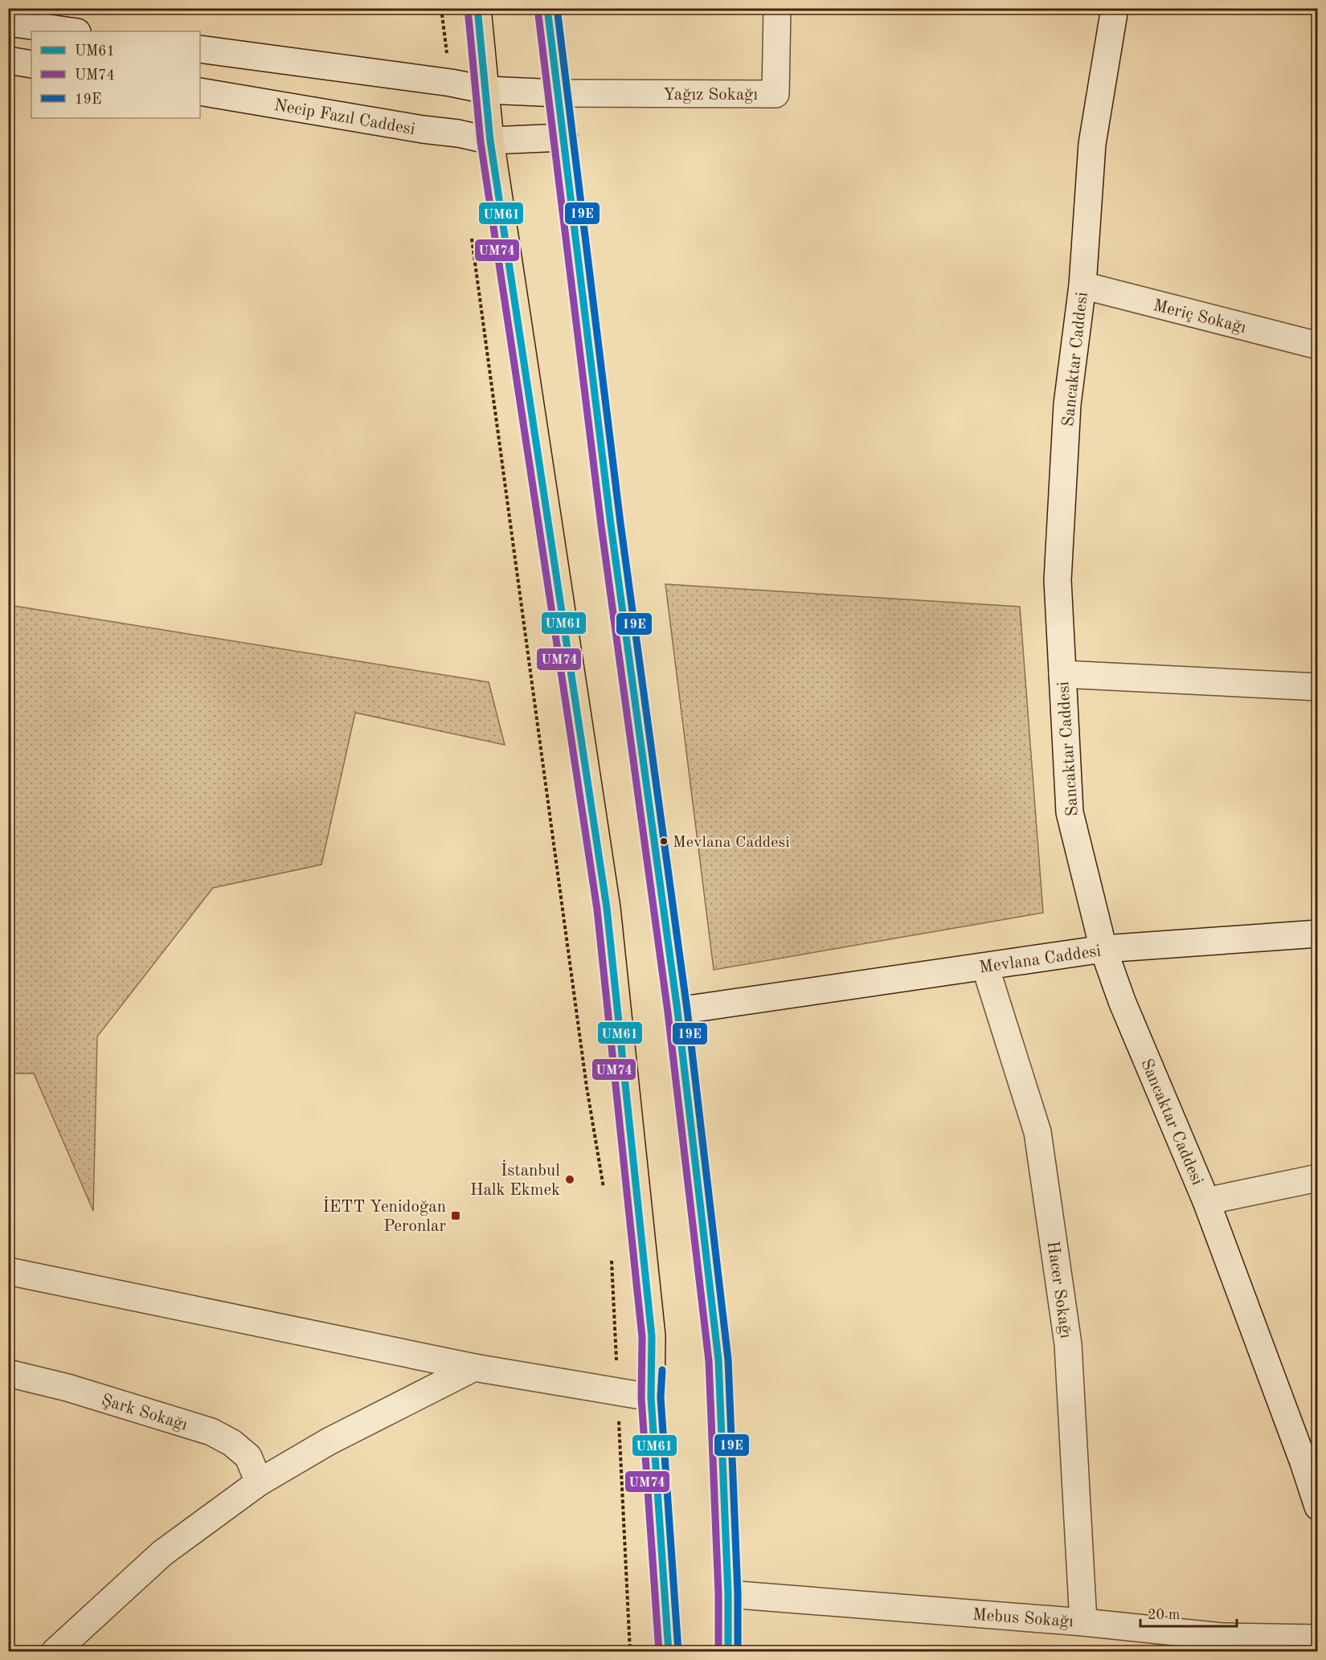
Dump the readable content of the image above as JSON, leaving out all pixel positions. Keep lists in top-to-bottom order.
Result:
{
  "streets": {
    "street": [
      "Yağız Sokağı",
      "Necip Fazıl Caddesi",
      "Meriç Sokağı",
      "Sancaktar Caddesi",
      "Mevlana Caddesi",
      "Hacer Sokağı",
      "Şark Sokağı",
      "Mebus Sokağı"
    ]
  },
  "crossings": [
    ["Meriç Sokağı", "Sancaktar Caddesi"],
    ["Sancaktar Caddesi", "Mevlana Caddesi"],
    ["Mevlana Caddesi", "Hacer Sokağı"],
    ["Hacer Sokağı", "Mebus Sokağı"]
  ],
  "places": {
    "other": ["Mevlana Caddesi", "İstanbul Halk Ekmek"],
    "transit": ["İETT Yenidoğan Peronlar"]
  },
  "lines": ["transit line UM61", "transit line 19E", "transit line UM74"],
  "legend": ["UM61", "UM74", "19E"],
  "scale_bar": "20 m"
}
